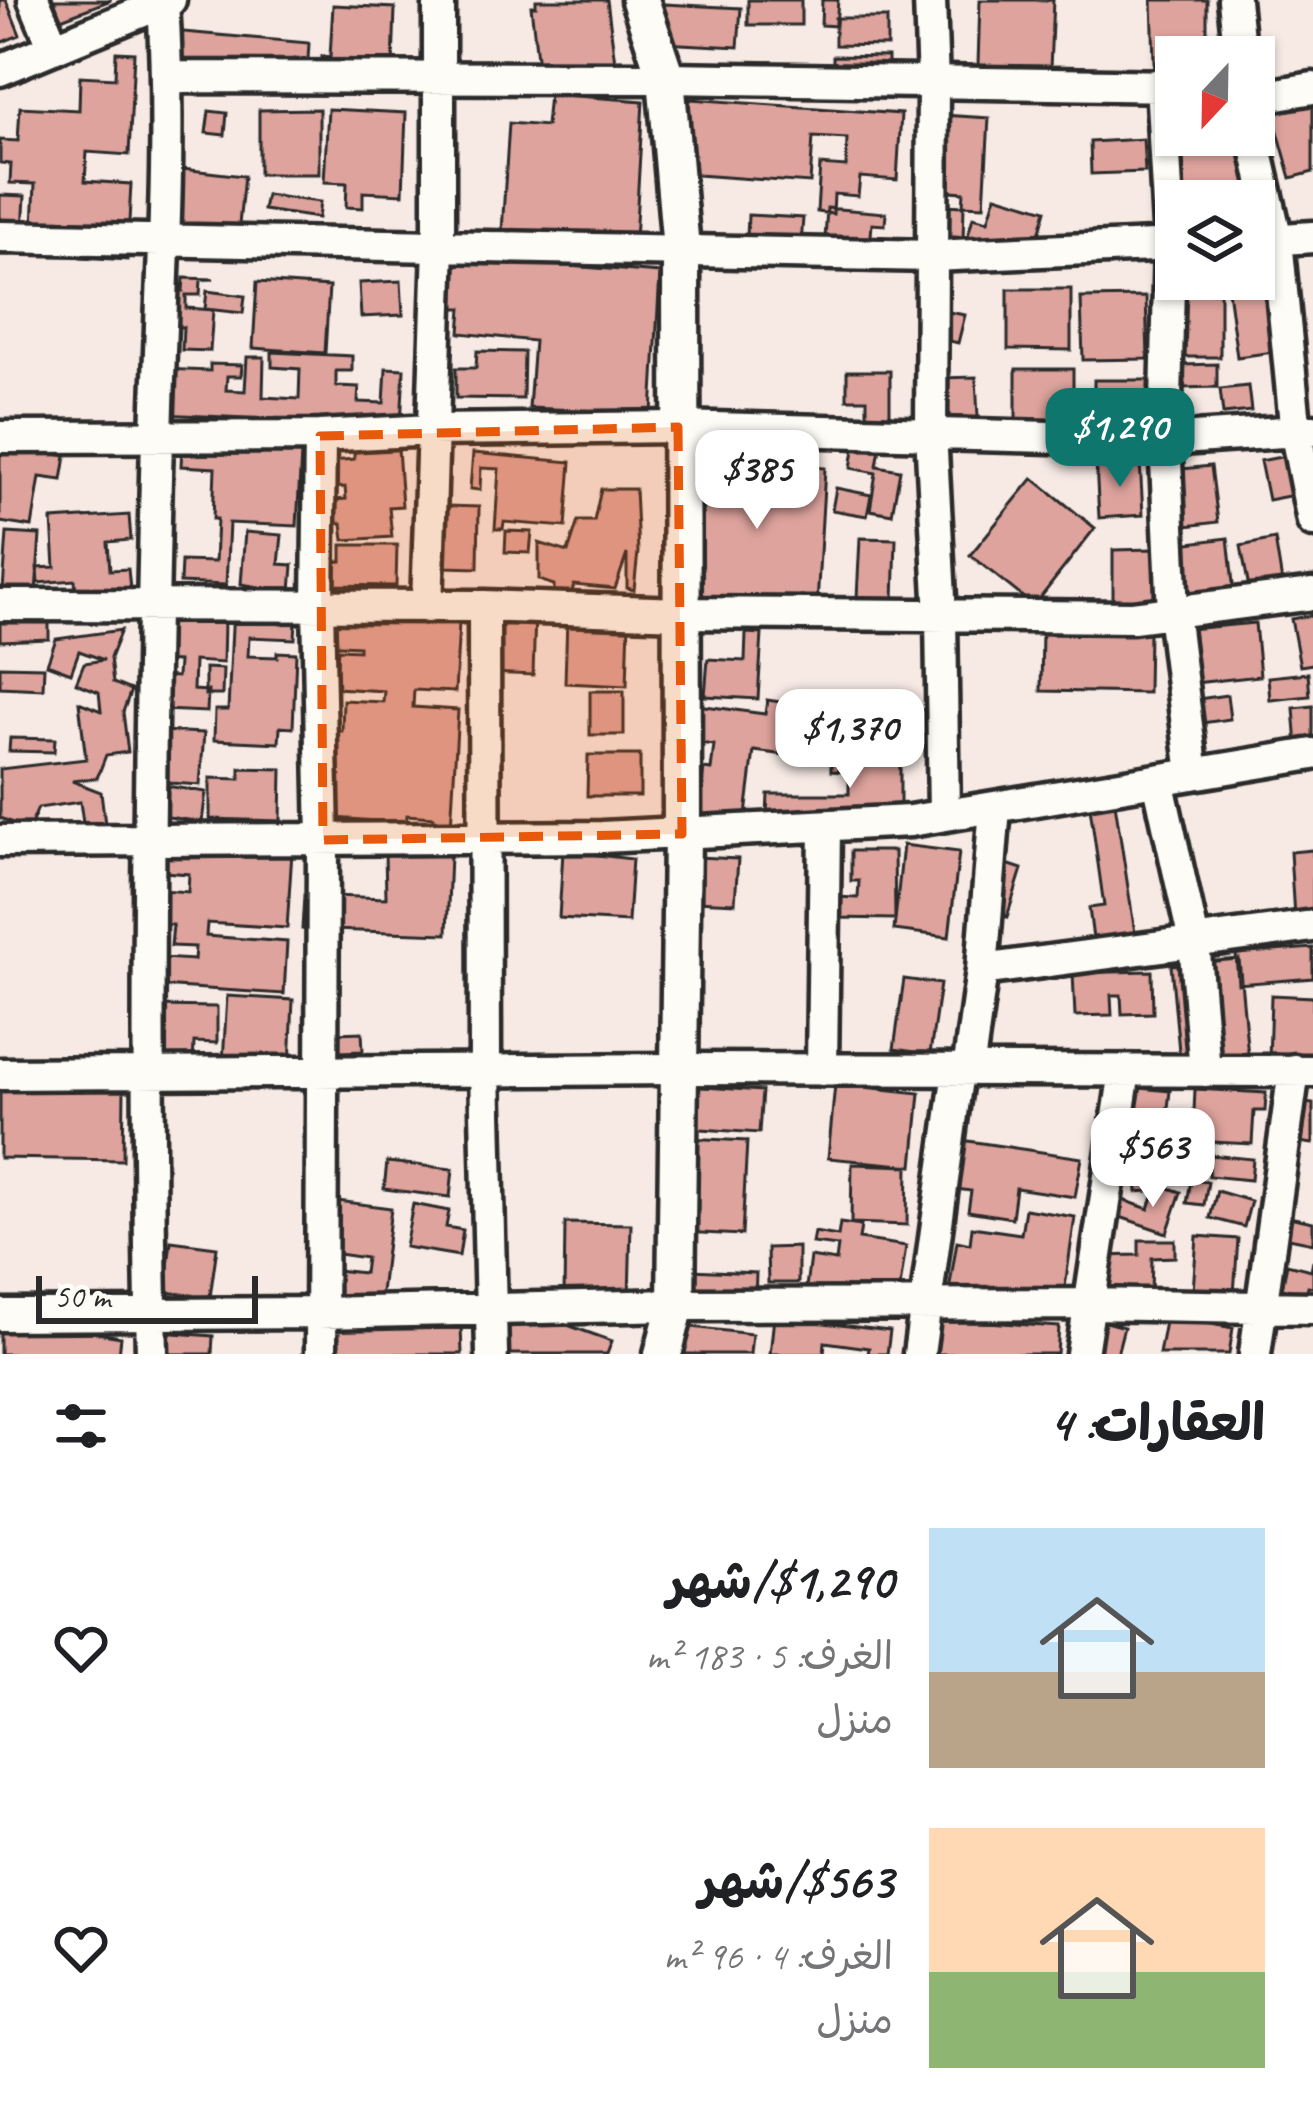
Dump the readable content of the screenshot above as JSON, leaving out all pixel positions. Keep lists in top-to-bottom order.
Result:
{
  "scale_bar": "50 m",
  "north": "bottom",
  "page": {
    "price": [
      "$1,290",
      "$385",
      "$1,370",
      "$563"
    ],
    "scale": "50 m",
    "heading": "العقارات: 4",
    "list": [
      {
        "name": "$1,290/شهر",
        "note": "الغرف: 5 · 183 m² · منزل"
      },
      {
        "name": "$563/شهر",
        "note": "الغرف: 4 · 96 m² · منزل"
      }
    ]
  }
}
